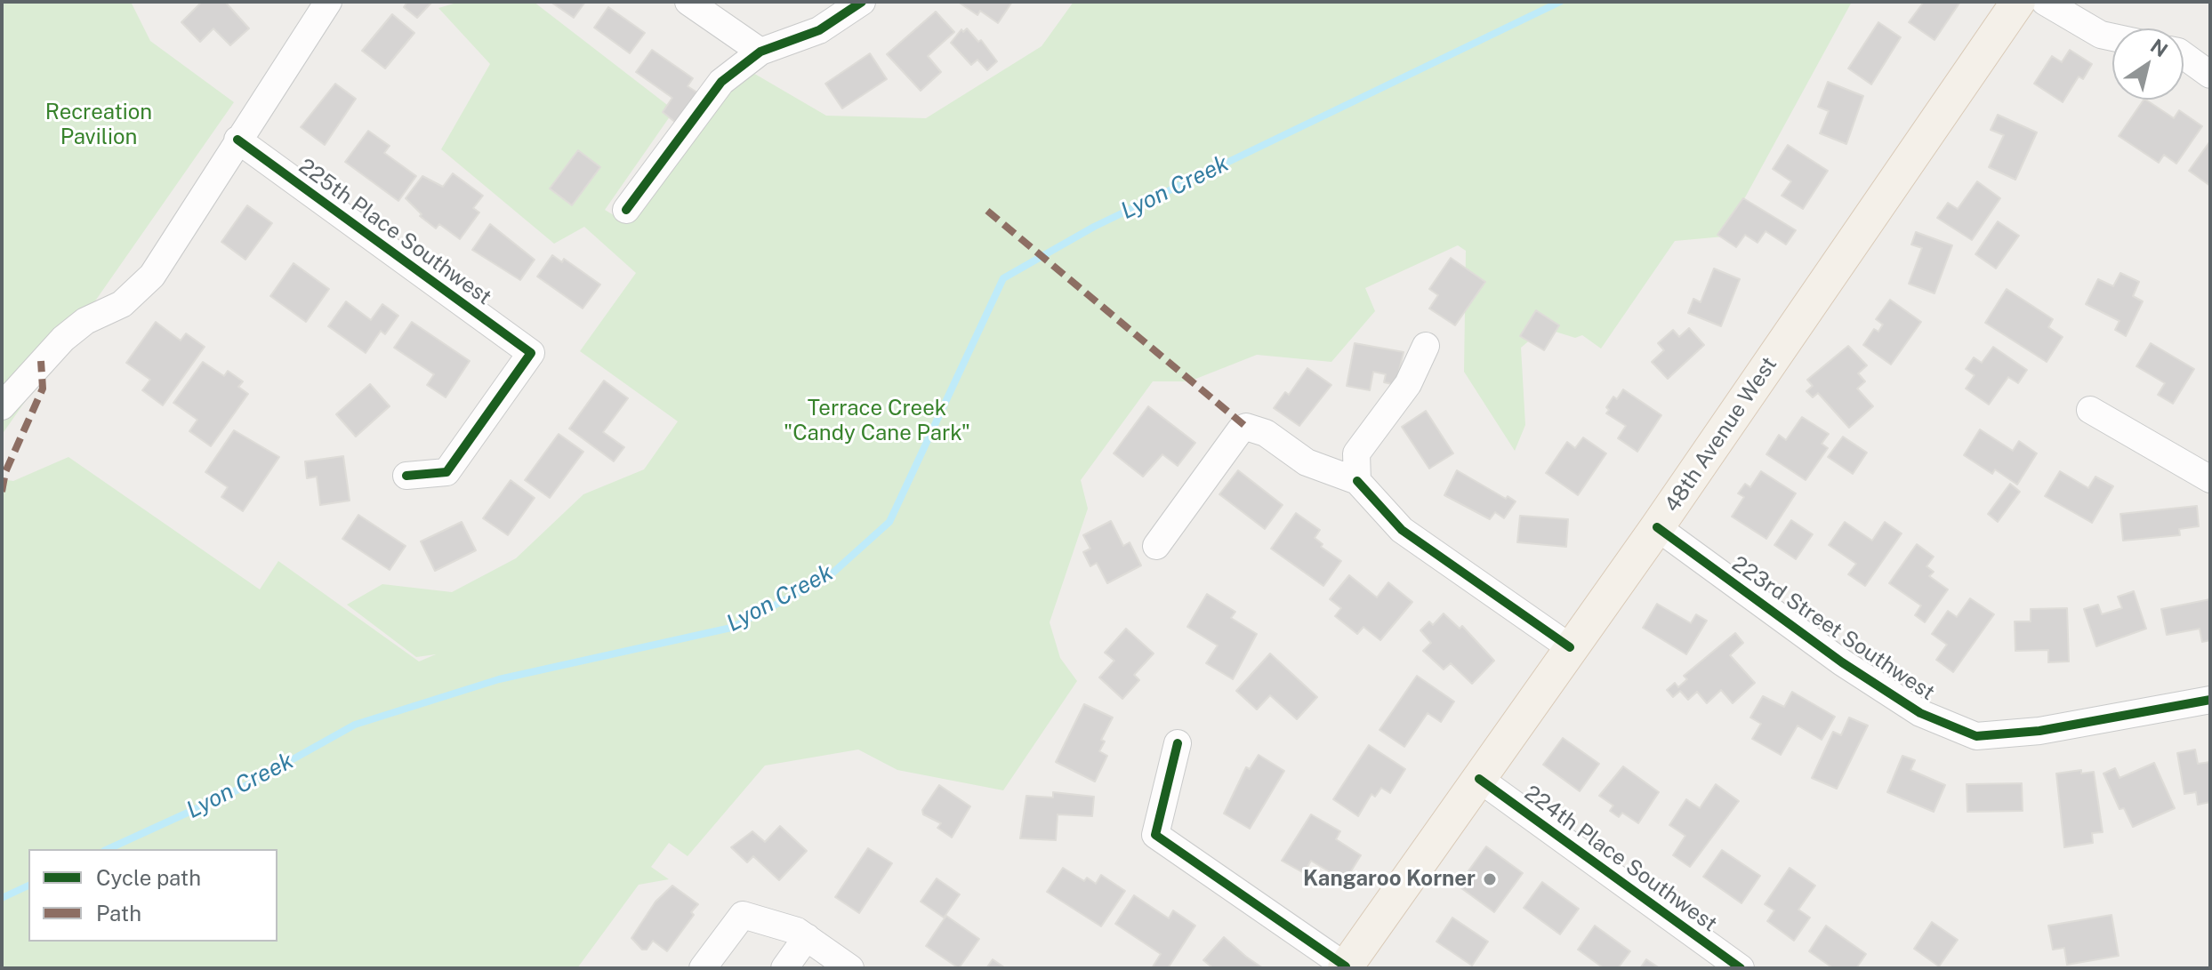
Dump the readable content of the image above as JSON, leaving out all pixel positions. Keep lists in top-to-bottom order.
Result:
{
  "streets": {
    "main road": ["48th Avenue West"],
    "street": ["225th Place Southwest", "223rd Street Southwest", "224th Place Southwest"]
  },
  "crossings": [
    ["48th Avenue West", "223rd Street Southwest"],
    ["48th Avenue West", "224th Place Southwest"]
  ],
  "water": ["Lyon Creek"],
  "parks": ["Recreation Pavilion", "Terrace Creek \"Candy Cane Park\""],
  "places": ["Kangaroo Korner"],
  "legend": ["Cycle path", "Path"],
  "north": "top right"
}
